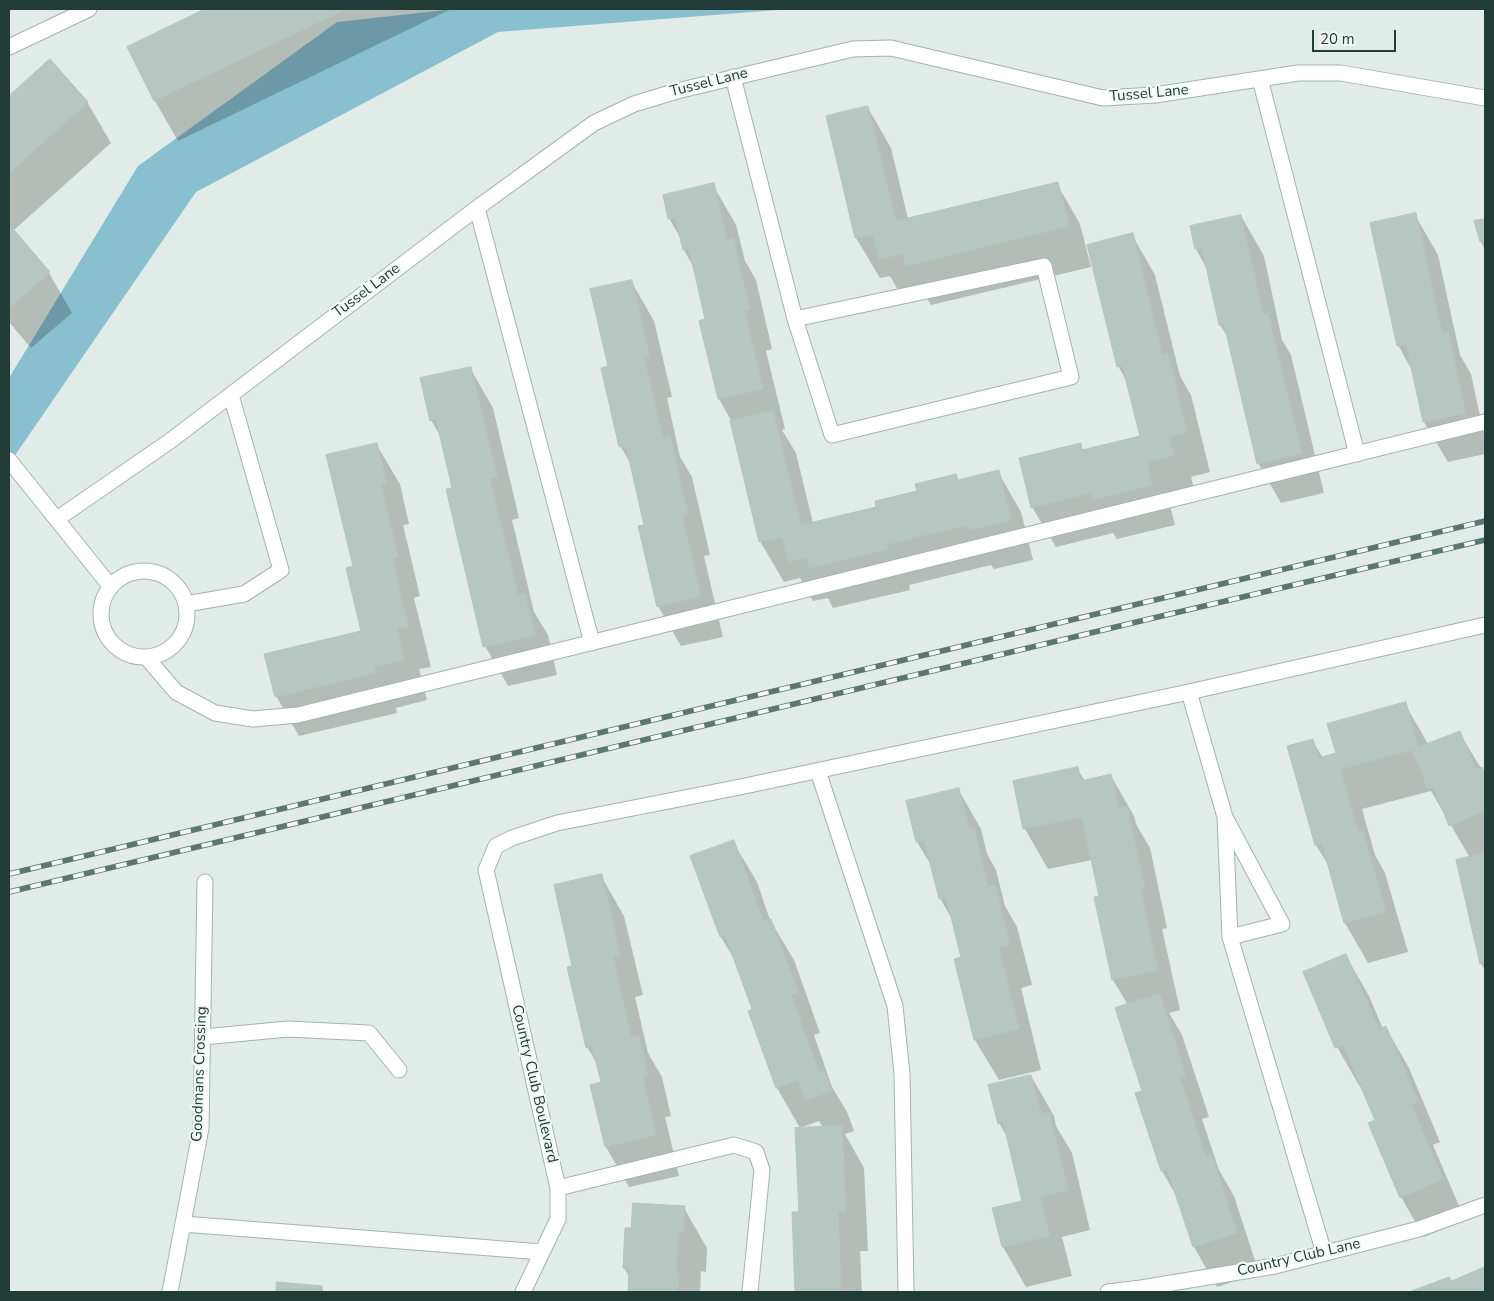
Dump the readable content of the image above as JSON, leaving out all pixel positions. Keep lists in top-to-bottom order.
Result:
{
  "streets": {
    "street": [
      "Tussel Lane",
      "Goodmans Crossing",
      "Country Club Boulevard",
      "Country Club Lane"
    ]
  },
  "scale_bar": "20 m"
}
